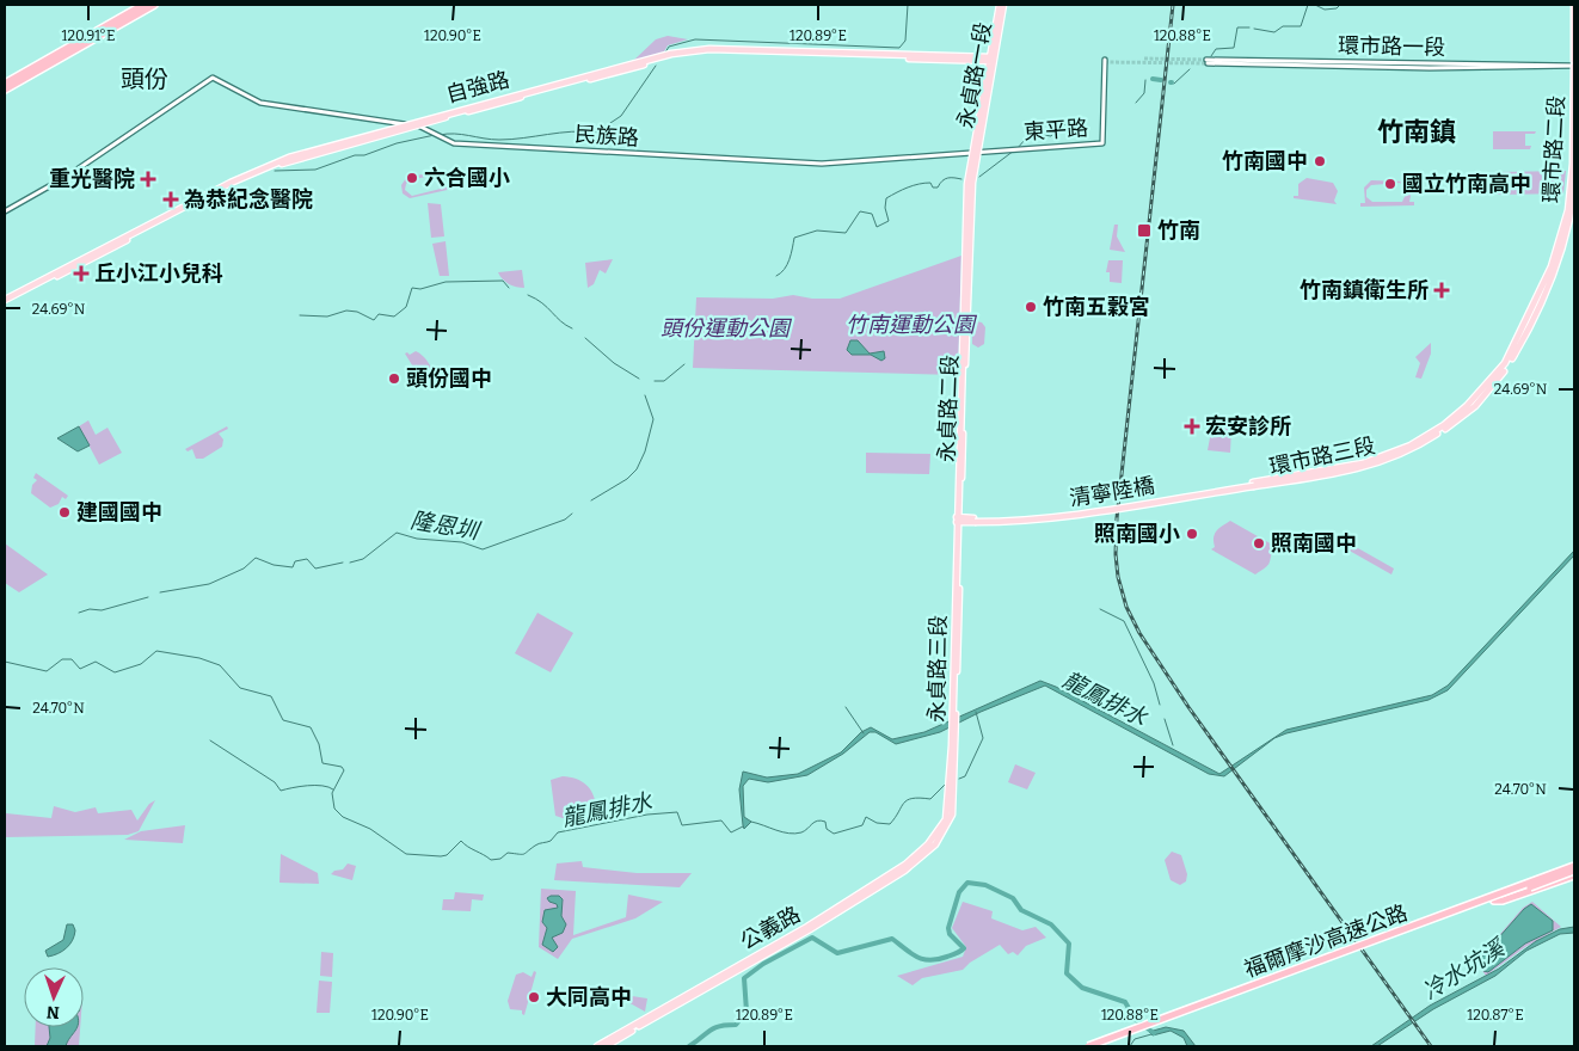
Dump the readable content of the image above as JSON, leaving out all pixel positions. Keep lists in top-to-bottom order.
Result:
{
  "streets": {
    "highway": ["福爾摩沙高速公路"],
    "main road": [
      "環市路一段",
      "永貞路一段",
      "自強路",
      "東平路",
      "民族路",
      "環市路二段",
      "永貞路二段",
      "環市路三段",
      "清寧陸橋",
      "永貞路三段",
      "公義路"
    ]
  },
  "crossings": [
    ["永貞路一段", "自強路"],
    ["永貞路一段", "民族路"],
    ["永貞路一段", "永貞路二段"],
    ["自強路", "民族路"],
    ["東平路", "民族路"],
    ["民族路", "永貞路二段"],
    ["環市路二段", "環市路三段"],
    ["永貞路二段", "清寧陸橋"],
    ["永貞路二段", "永貞路三段"],
    ["環市路三段", "清寧陸橋"],
    ["清寧陸橋", "永貞路三段"],
    ["永貞路三段", "公義路"]
  ],
  "districts": ["頭份", "竹南鎮"],
  "water": ["隆恩圳", "龍鳳排水", "冷水坑溪"],
  "parks": ["竹南運動公園", "頭份運動公園"],
  "places": {
    "other": [
      "竹南國中",
      "六合國小",
      "國立竹南高中",
      "竹南五穀宮",
      "頭份國中",
      "建國國中",
      "照南國小",
      "照南國中",
      "大同高中"
    ],
    "health": [
      "重光醫院",
      "為恭紀念醫院",
      "丘小江小兒科",
      "竹南鎮衛生所",
      "宏安診所"
    ],
    "transit": ["竹南"]
  },
  "north": "bottom",
  "coordinates": [
    "120.91°E",
    "120.90°E",
    "120.89°E",
    "120.88°E",
    "24.69°N",
    "24.70°N",
    "120.87°E"
  ]
}
